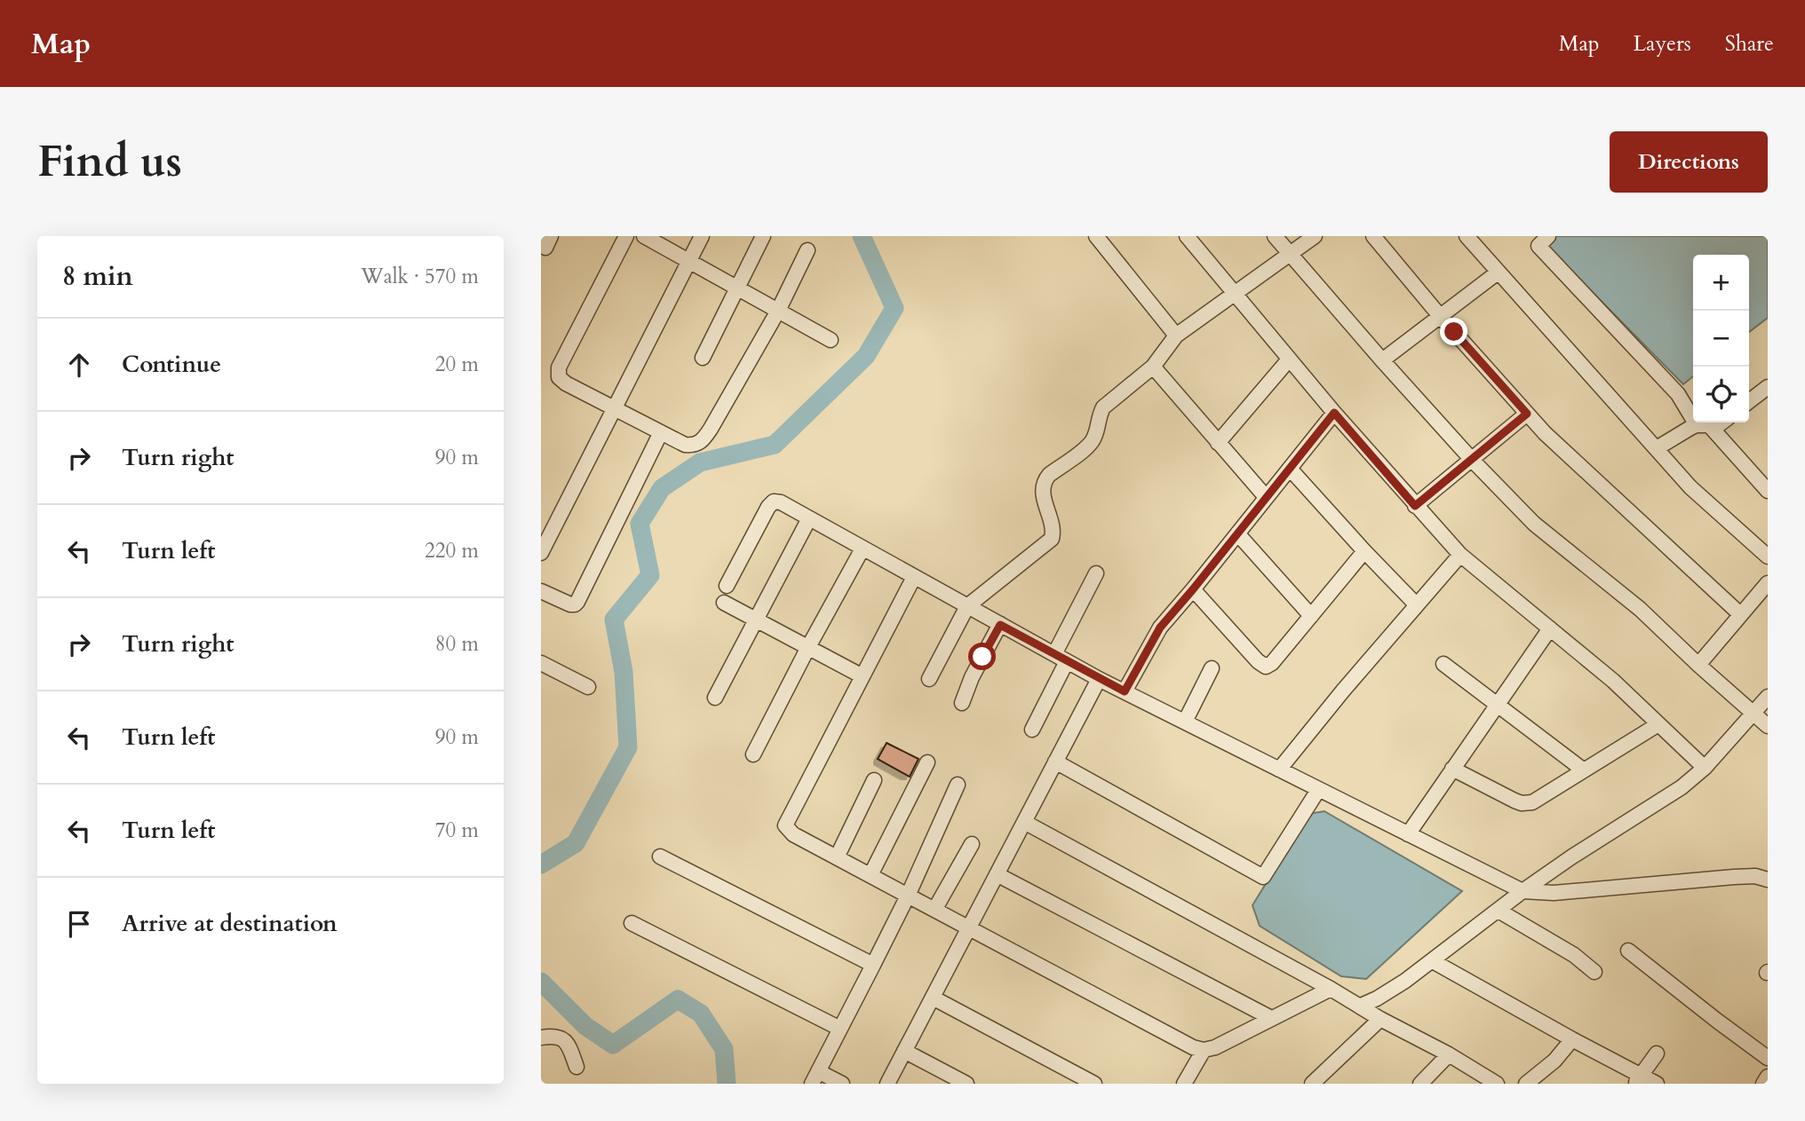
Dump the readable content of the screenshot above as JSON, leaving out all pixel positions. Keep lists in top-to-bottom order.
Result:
{
  "page": {
    "header": "Map",
    "nav": ["Map", "Layers", "Share"],
    "buttons": "Directions",
    "title": "Find us",
    "heading": ["8 min", "Walk · 570 m"],
    "map_buttons": ["+", "−"],
    "list": [
      ["Continue", "20 m"],
      ["Turn right", "90 m"],
      ["Turn left", "220 m"],
      ["Turn right", "80 m"],
      ["Turn left", "90 m"],
      ["Turn left", "70 m"],
      "Arrive at destination"
    ]
  }
}
